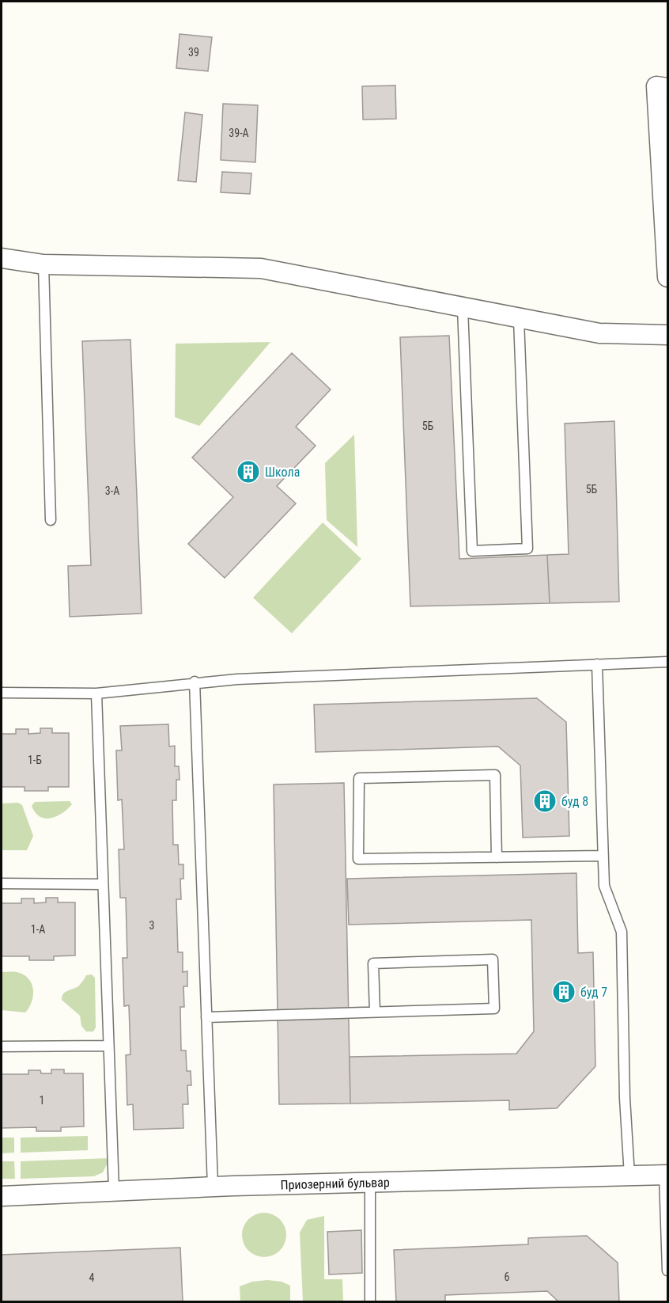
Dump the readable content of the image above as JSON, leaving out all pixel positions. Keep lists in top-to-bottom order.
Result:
{
  "streets": {
    "street": ["Приозерний бульвар"]
  },
  "places": {
    "building": ["Школа", "буд 8", "буд 7"]
  },
  "house_numbers": [
    "39",
    "39-А",
    "5Б",
    "5Б",
    "3-А",
    "1-Б",
    "3",
    "1-А",
    "1",
    "6",
    "4"
  ]
}
